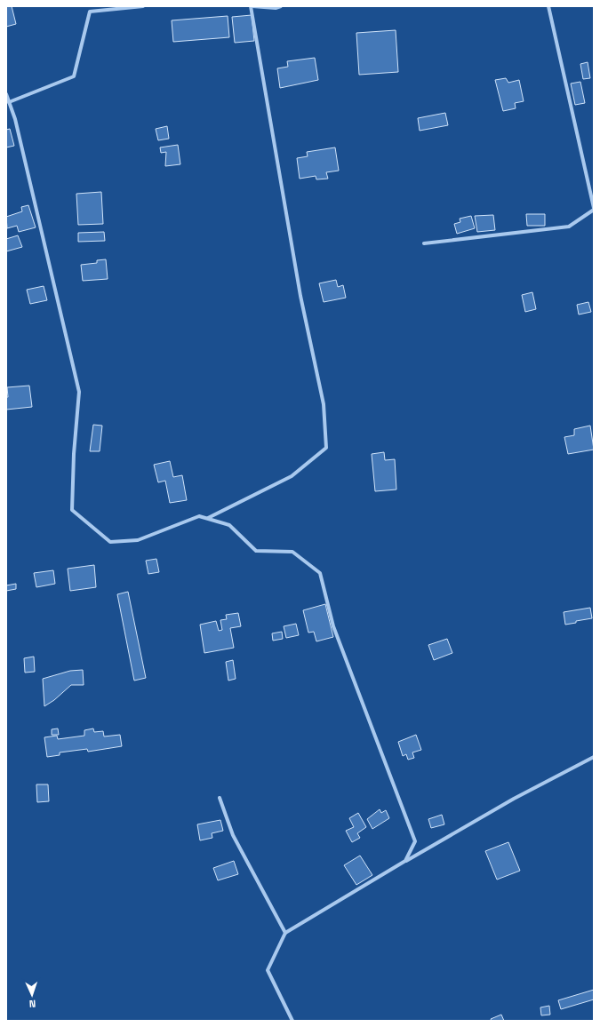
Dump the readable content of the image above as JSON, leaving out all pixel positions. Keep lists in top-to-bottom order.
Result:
{
  "north": "bottom"
}
